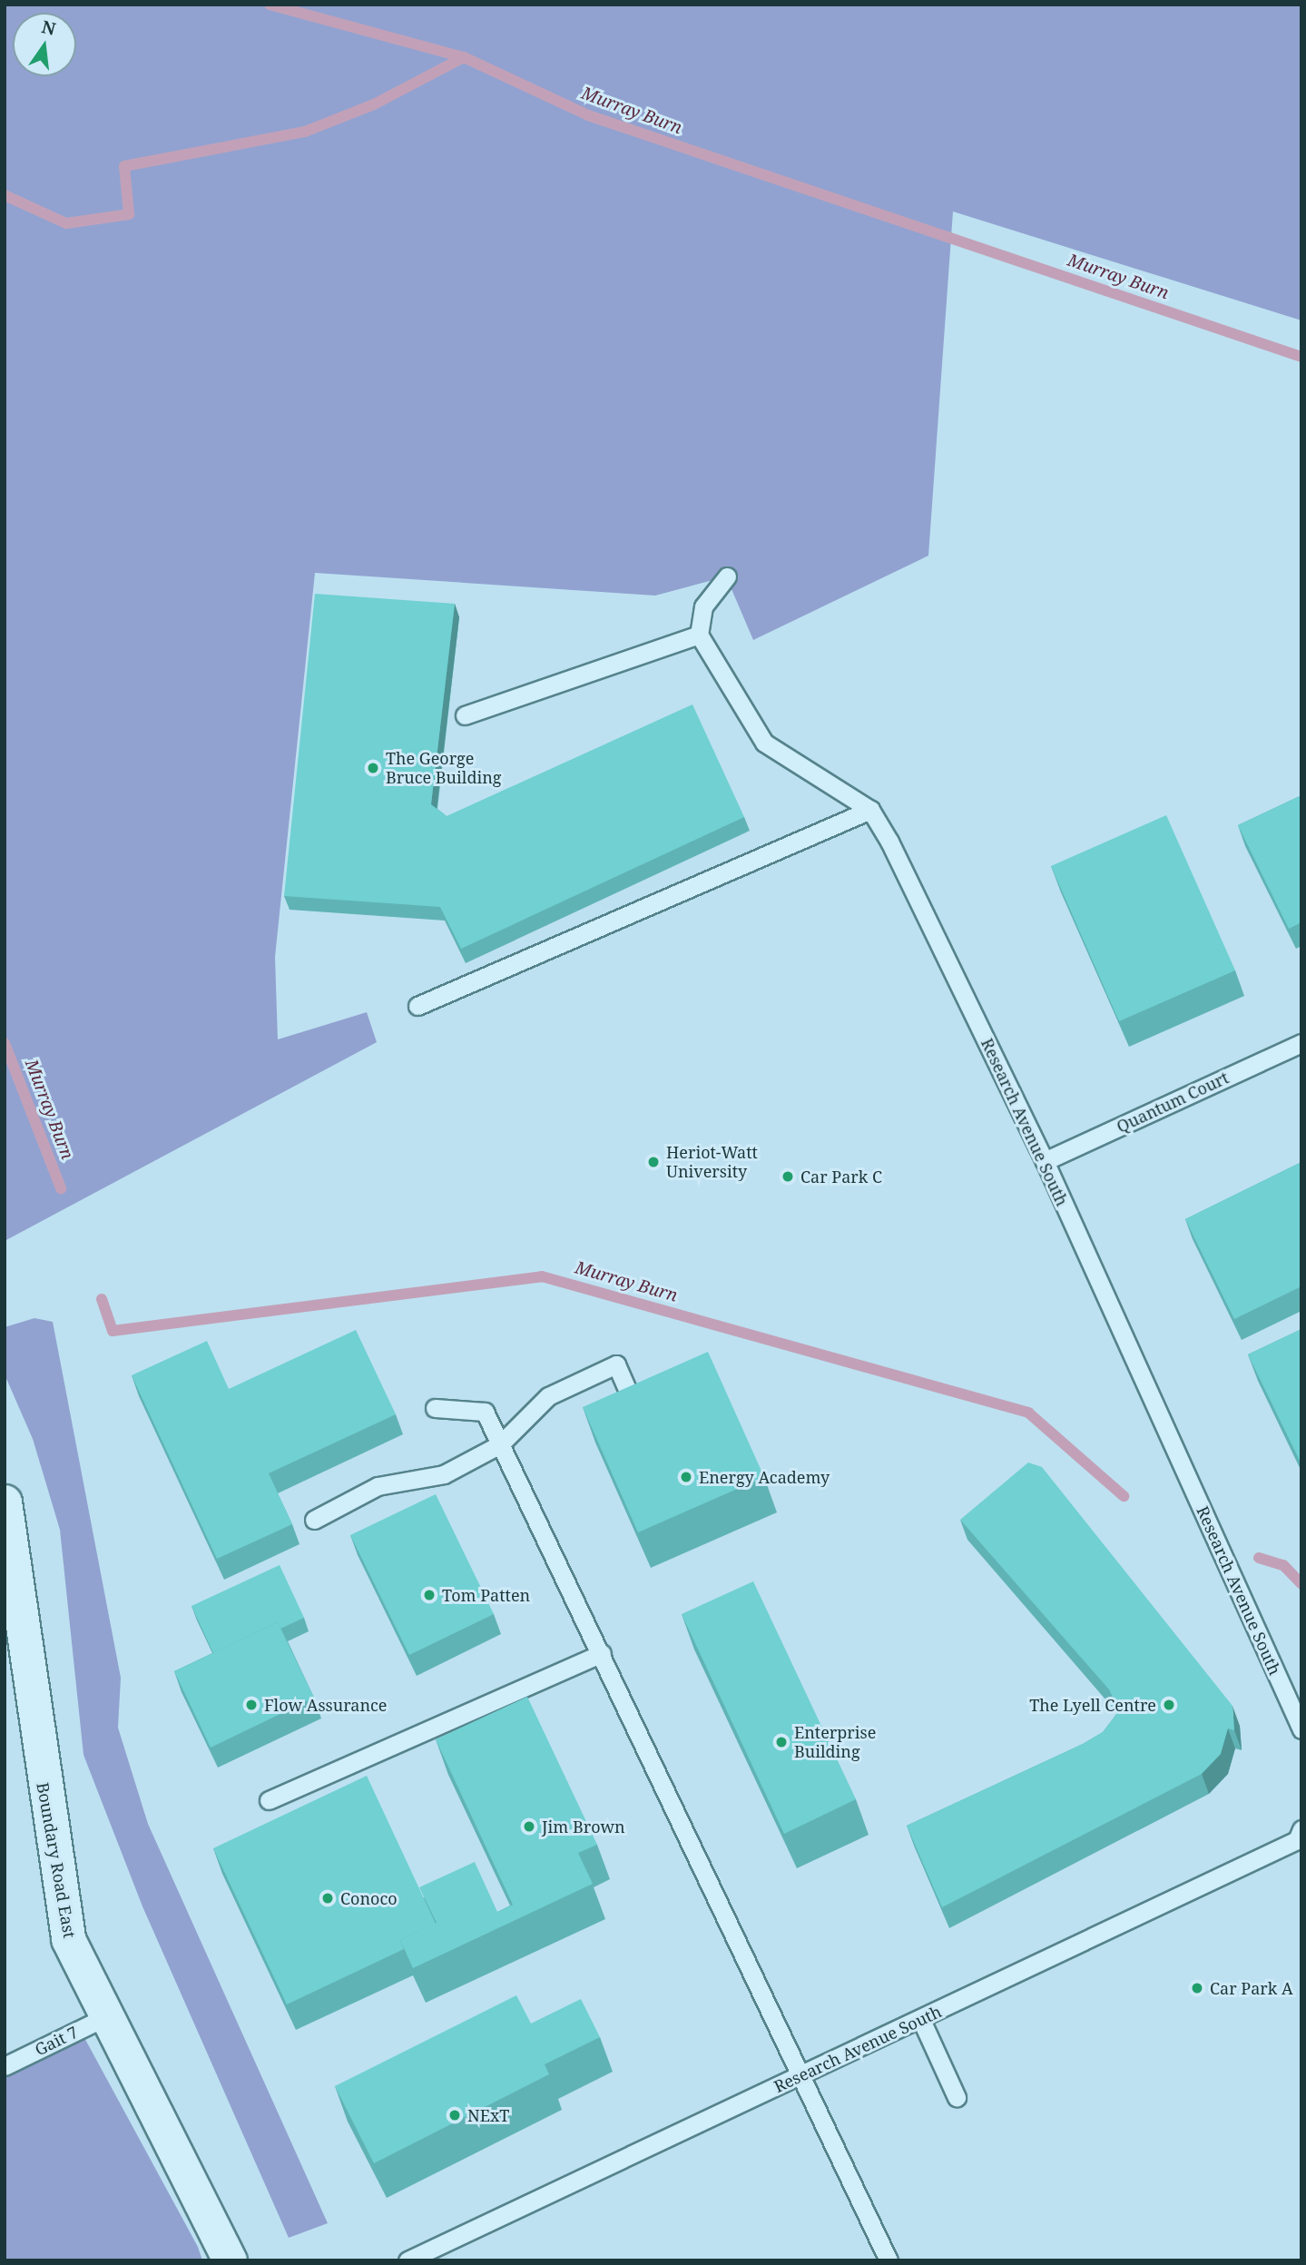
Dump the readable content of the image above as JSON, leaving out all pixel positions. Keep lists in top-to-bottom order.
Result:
{
  "streets": {
    "street": ["Boundary Road East"],
    "lane": ["Quantum Court", "Research Avenue South", "Gait 7"]
  },
  "crossings": [
    ["Quantum Court", "Research Avenue South"],
    ["Boundary Road East", "Gait 7"]
  ],
  "water": ["Murray Burn"],
  "places": [
    "The George Bruce Building",
    "Heriot-Watt University",
    "Car Park C",
    "Energy Academy",
    "Tom Patten",
    "Flow Assurance",
    "The Lyell Centre",
    "Enterprise Building",
    "Jim Brown",
    "Conoco",
    "Car Park A",
    "NExT"
  ],
  "north": "top"
}
